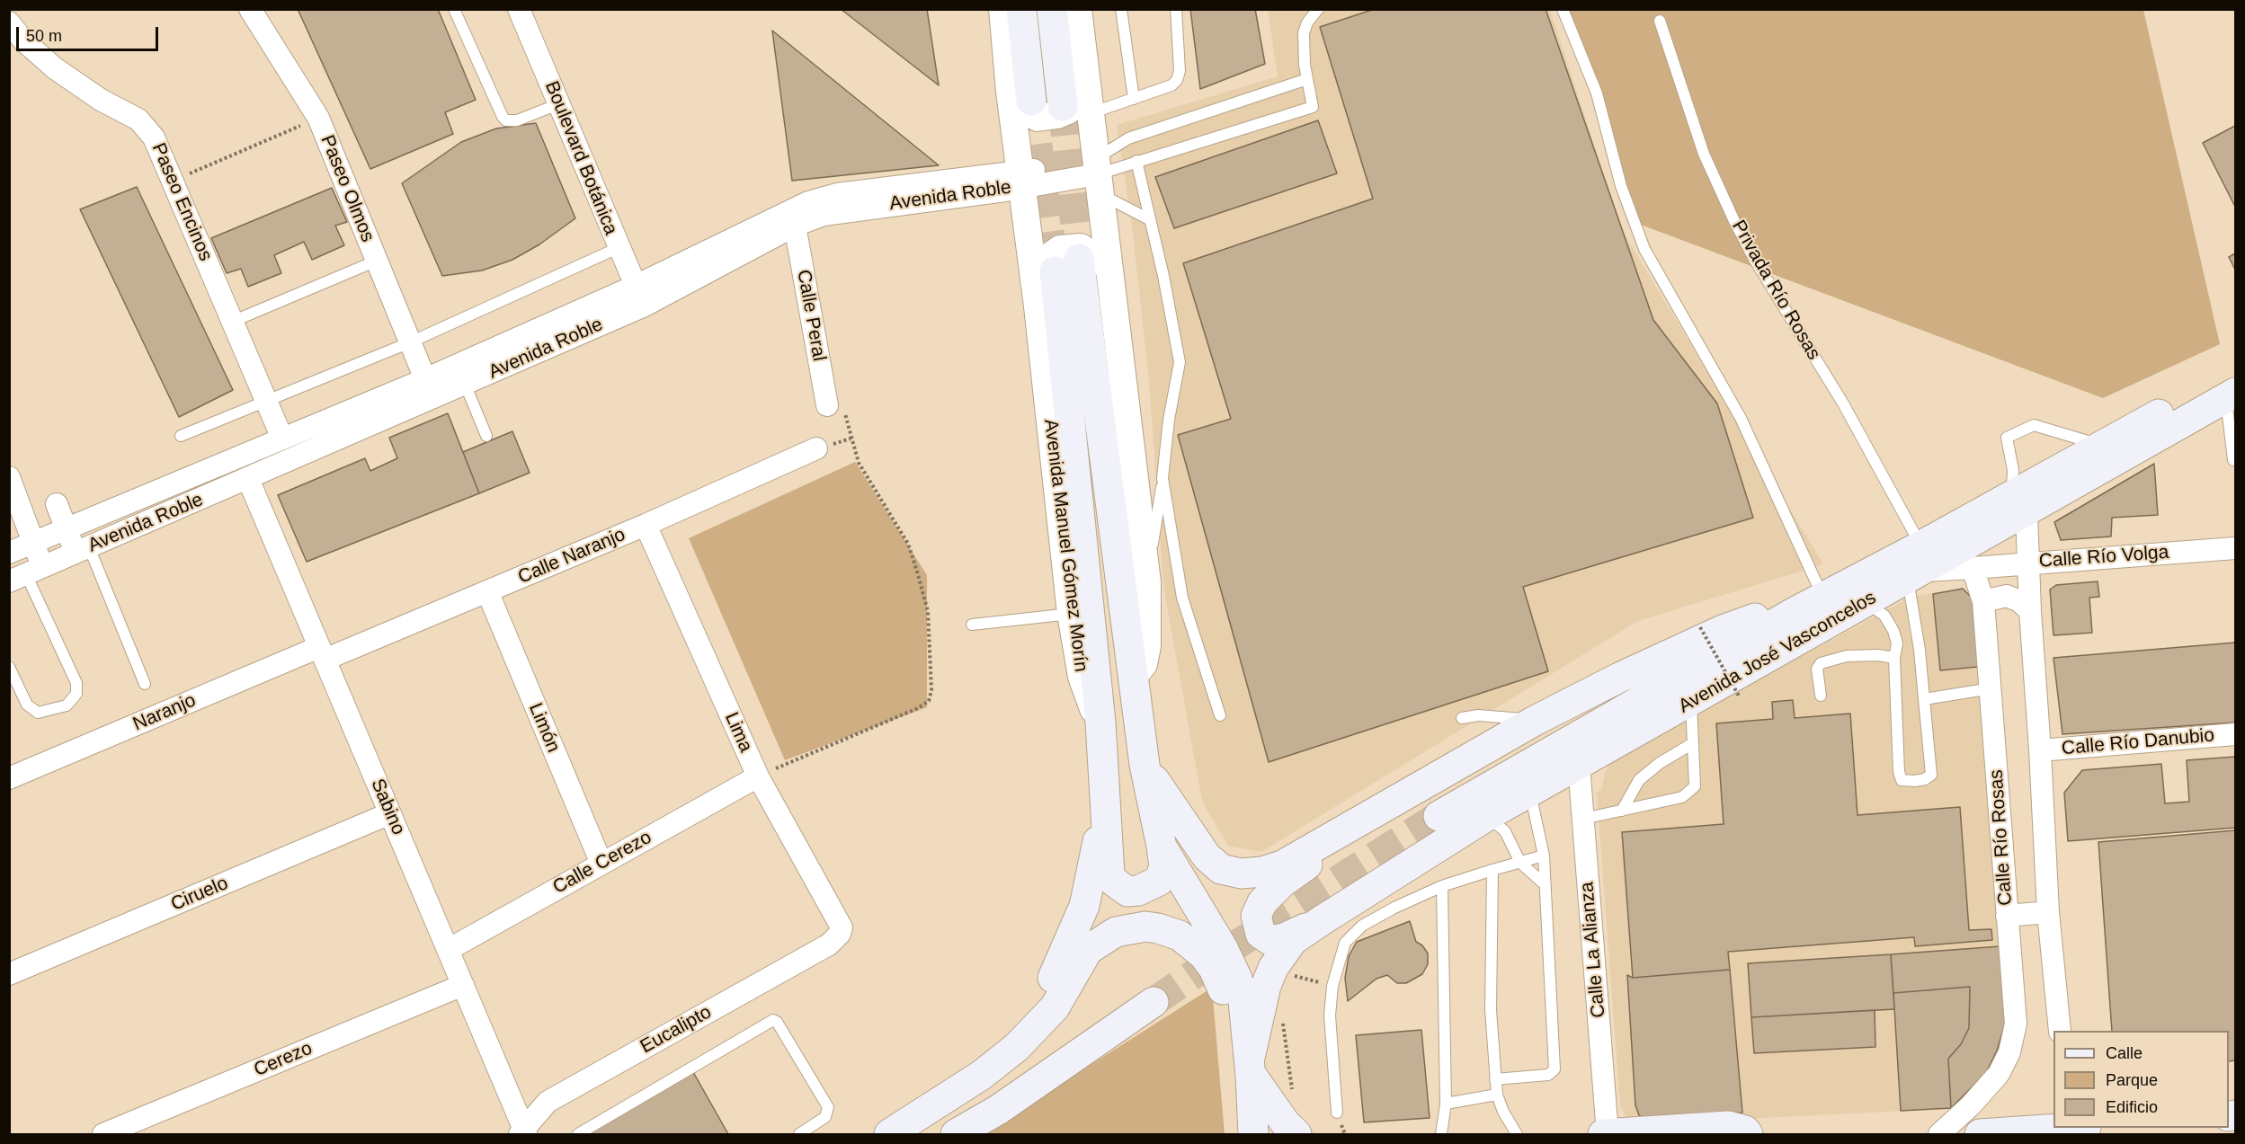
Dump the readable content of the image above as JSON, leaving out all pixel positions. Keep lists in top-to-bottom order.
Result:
{
  "streets": {
    "main road": ["Avenida Manuel Gómez Morín", "Avenida José Vasconcelos"],
    "street": [
      "Boulevard Botánica",
      "Paseo Olmos",
      "Avenida Roble",
      "Paseo Encinos",
      "Calle Peral",
      "Calle Naranjo",
      "Calle Río Volga",
      "Naranjo",
      "Limón",
      "Lima",
      "Calle Río Danubio",
      "Sabino",
      "Calle Río Rosas",
      "Calle Cerezo",
      "Ciruelo",
      "Calle La Alianza",
      "Eucalipto",
      "Cerezo"
    ],
    "lane": ["Privada Río Rosas"]
  },
  "crossings": [
    ["Boulevard Botánica", "Avenida Roble"],
    ["Paseo Olmos", "Avenida Roble"],
    ["Avenida Roble", "Paseo Encinos"],
    ["Avenida Roble", "Calle Peral"],
    ["Avenida Roble", "Avenida Manuel Gómez Morín"],
    ["Avenida Roble", "Sabino"],
    ["Privada Río Rosas", "Avenida José Vasconcelos"],
    ["Calle Naranjo", "Naranjo"],
    ["Calle Naranjo", "Limón"],
    ["Calle Naranjo", "Lima"],
    ["Calle Naranjo", "Sabino"],
    ["Calle Río Volga", "Calle Río Rosas"],
    ["Avenida José Vasconcelos", "Calle La Alianza"],
    ["Naranjo", "Sabino"],
    ["Limón", "Calle Cerezo"],
    ["Lima", "Calle Cerezo"],
    ["Lima", "Eucalipto"],
    ["Sabino", "Calle Cerezo"],
    ["Sabino", "Ciruelo"],
    ["Sabino", "Eucalipto"],
    ["Sabino", "Cerezo"]
  ],
  "legend": ["Calle", "Parque", "Edificio"],
  "scale_bar": "50 m"
}
